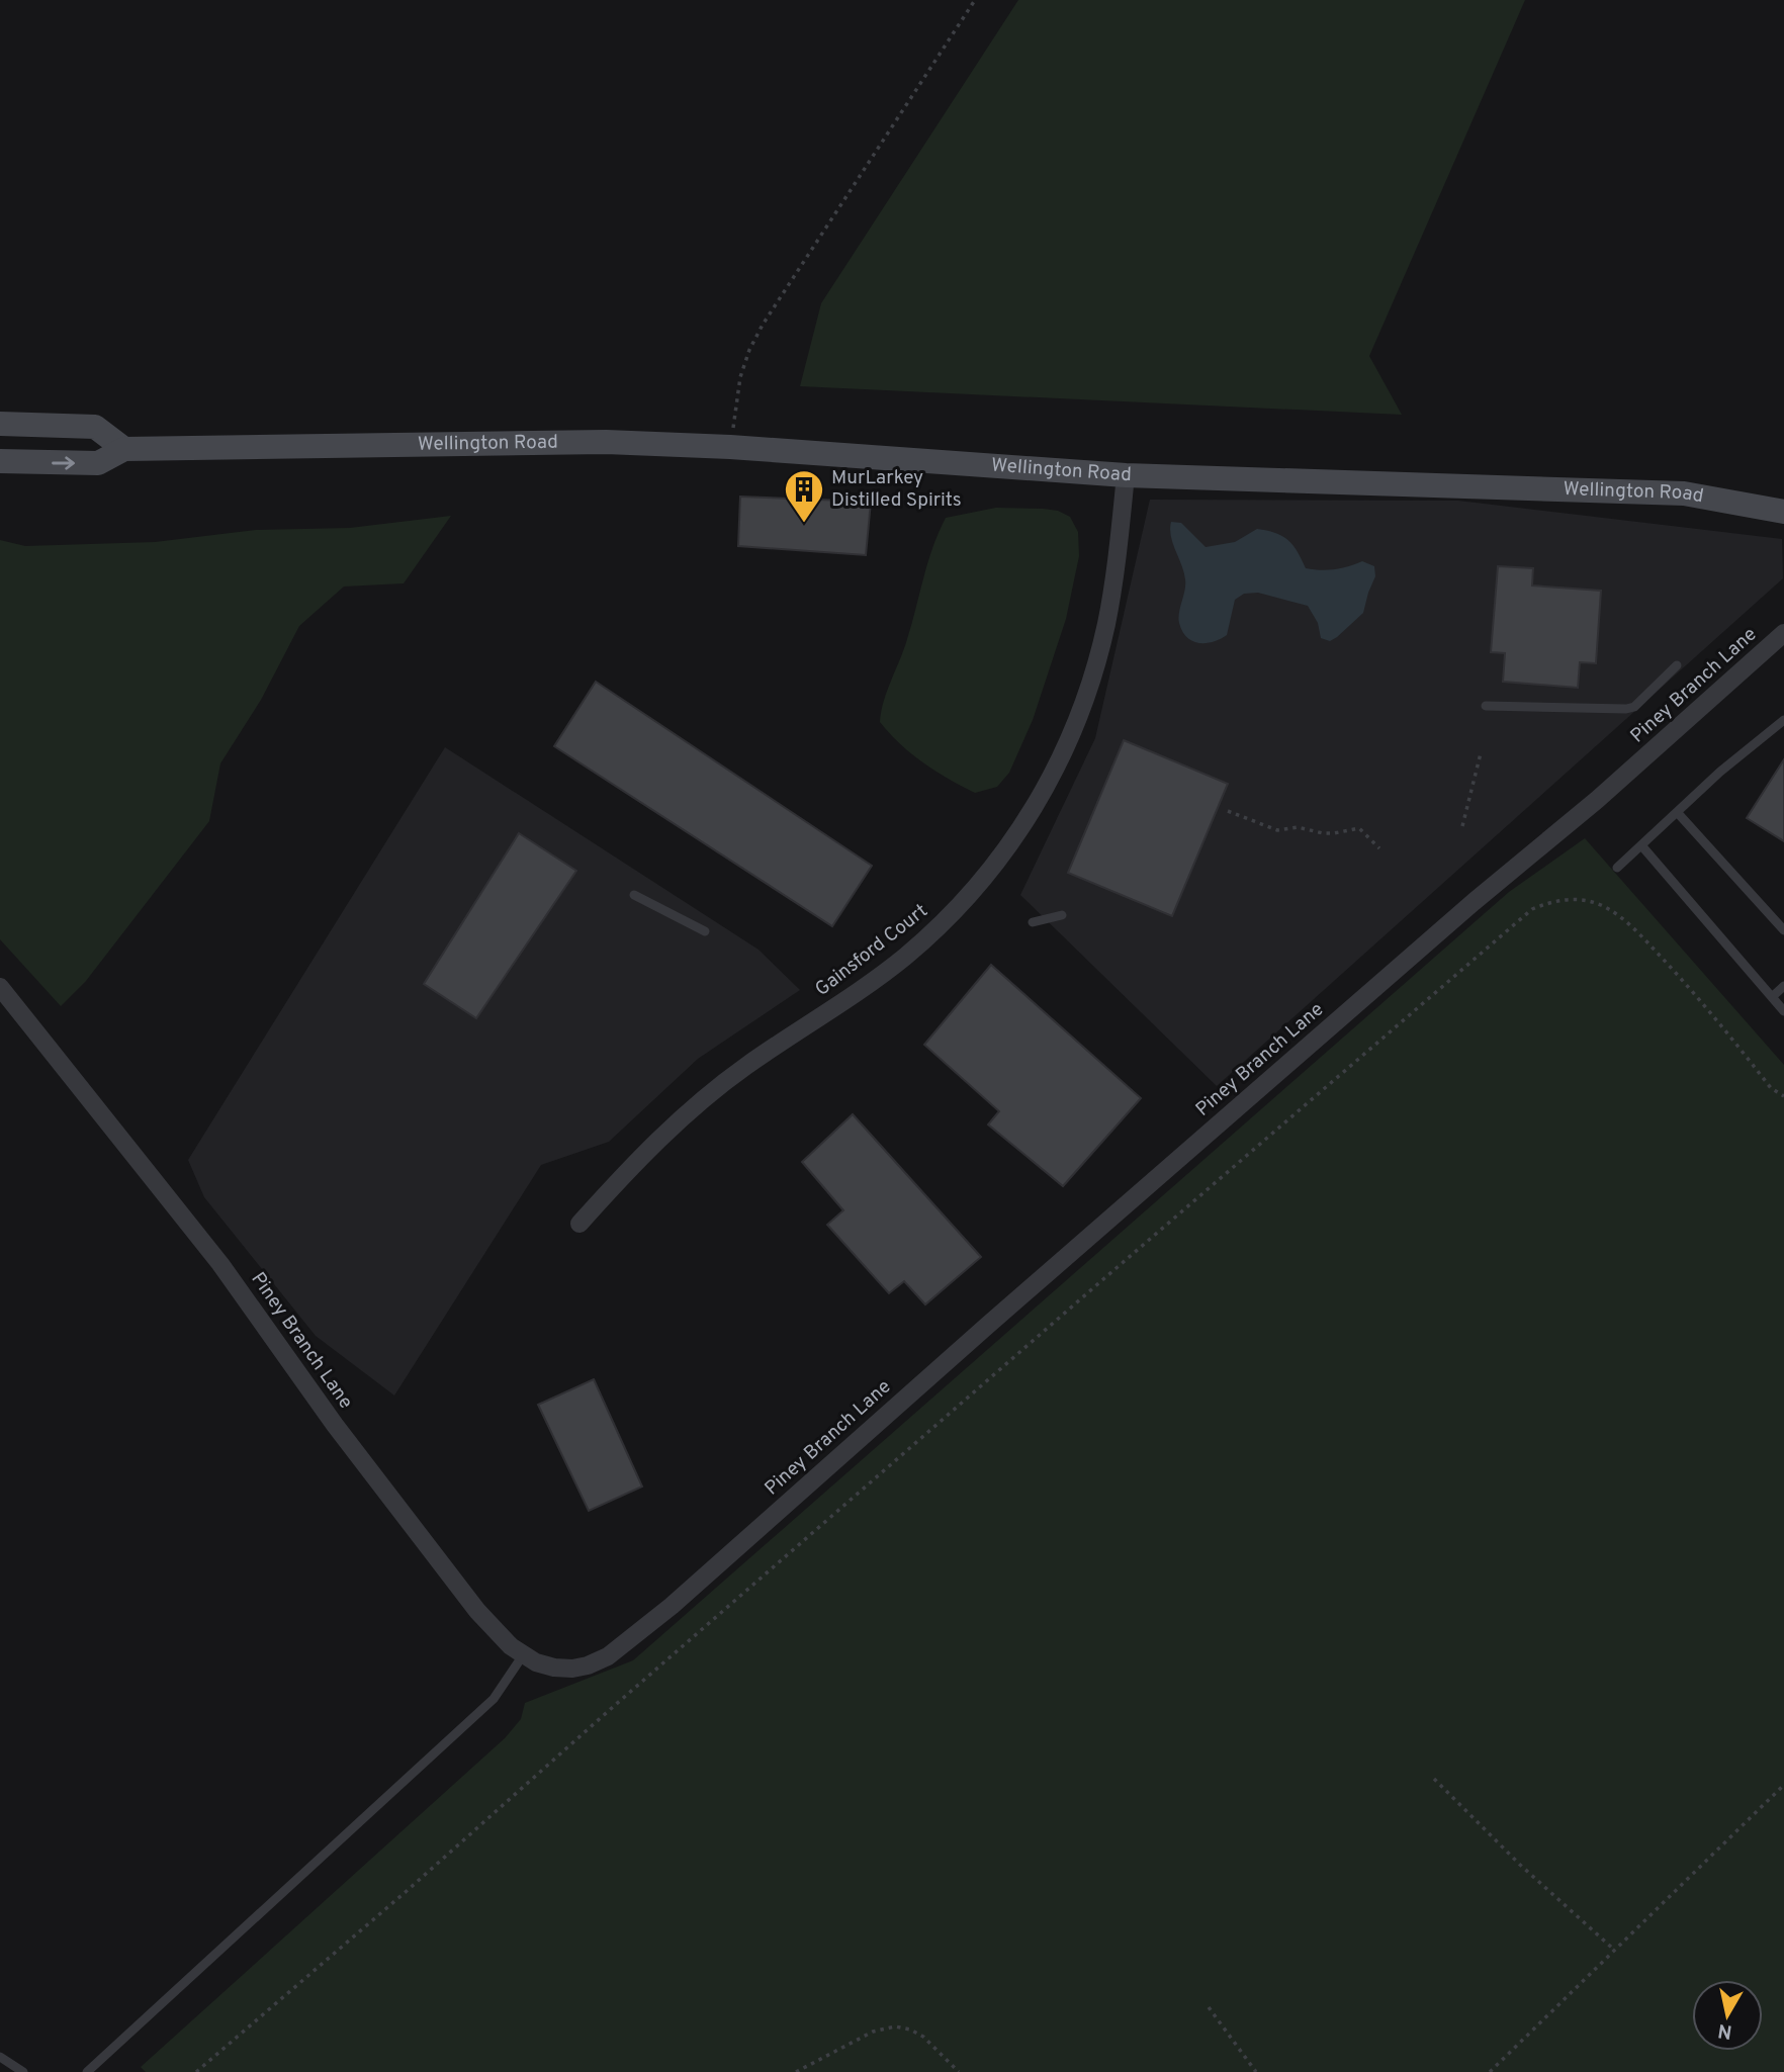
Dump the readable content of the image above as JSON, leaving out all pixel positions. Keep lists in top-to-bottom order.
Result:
{
  "streets": {
    "main road": ["Wellington Road"],
    "street": ["Piney Branch Lane", "Gainsford Court"]
  },
  "crossings": [
    ["Wellington Road", "Gainsford Court"]
  ],
  "places": {
    "building": ["MurLarkey Distilled Spirits"]
  },
  "north": "bottom"
}
